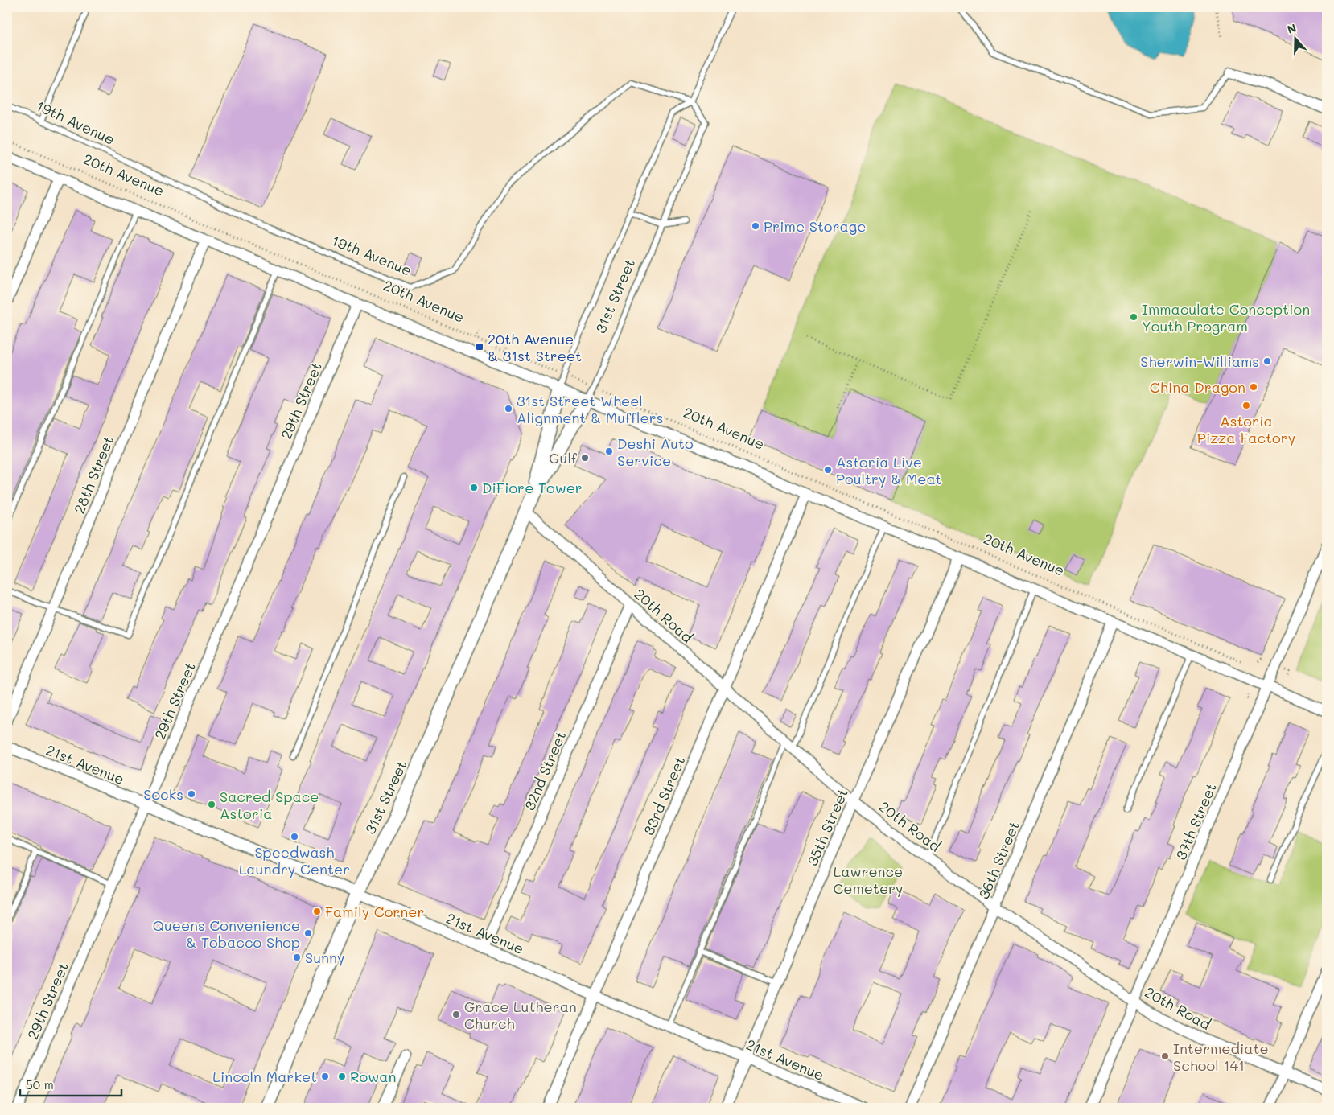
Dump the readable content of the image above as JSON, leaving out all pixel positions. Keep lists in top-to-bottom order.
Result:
{
  "streets": {
    "street": [
      "20th Avenue",
      "31st Street",
      "29th Street",
      "28th Street",
      "20th Road",
      "21st Avenue",
      "32nd Street",
      "33rd Street",
      "37th Street",
      "35th Street",
      "36th Street"
    ],
    "lane": ["19th Avenue"]
  },
  "crossings": [
    ["19th Avenue", "31st Street"],
    ["20th Avenue", "31st Street"],
    ["20th Avenue", "29th Street"],
    ["20th Avenue", "28th Street"],
    ["20th Avenue", "33rd Street"],
    ["20th Avenue", "37th Street"],
    ["20th Avenue", "35th Street"],
    ["20th Avenue", "36th Street"],
    ["31st Street", "20th Road"],
    ["31st Street", "21st Avenue"],
    ["29th Street", "21st Avenue"],
    ["20th Road", "32nd Street"],
    ["20th Road", "33rd Street"],
    ["20th Road", "37th Street"],
    ["20th Road", "35th Street"],
    ["20th Road", "36th Street"],
    ["21st Avenue", "32nd Street"],
    ["21st Avenue", "33rd Street"],
    ["21st Avenue", "35th Street"]
  ],
  "parks": ["Lawrence Cemetery"],
  "places": {
    "other": [
      "Prime Storage",
      "Immaculate Conception Youth Program",
      "Sherwin-Williams",
      "China Dragon",
      "Astoria Pizza Factory",
      "31st Street Wheel Alignment & Mufflers",
      "Deshi Auto Service",
      "Gulf",
      "Astoria Live Poultry & Meat",
      "DiFiore Tower",
      "Socks",
      "Sacred Space Astoria",
      "Speedwash Laundry Center",
      "Family Corner",
      "Queens Convenience & Tobacco Shop",
      "Sunny",
      "Grace Lutheran Church",
      "Intermediate School 141",
      "Lincoln Market",
      "Rowan"
    ],
    "transit": ["20th Avenue & 31st Street"]
  },
  "scale_bar": "50 m",
  "north": "top"
}
